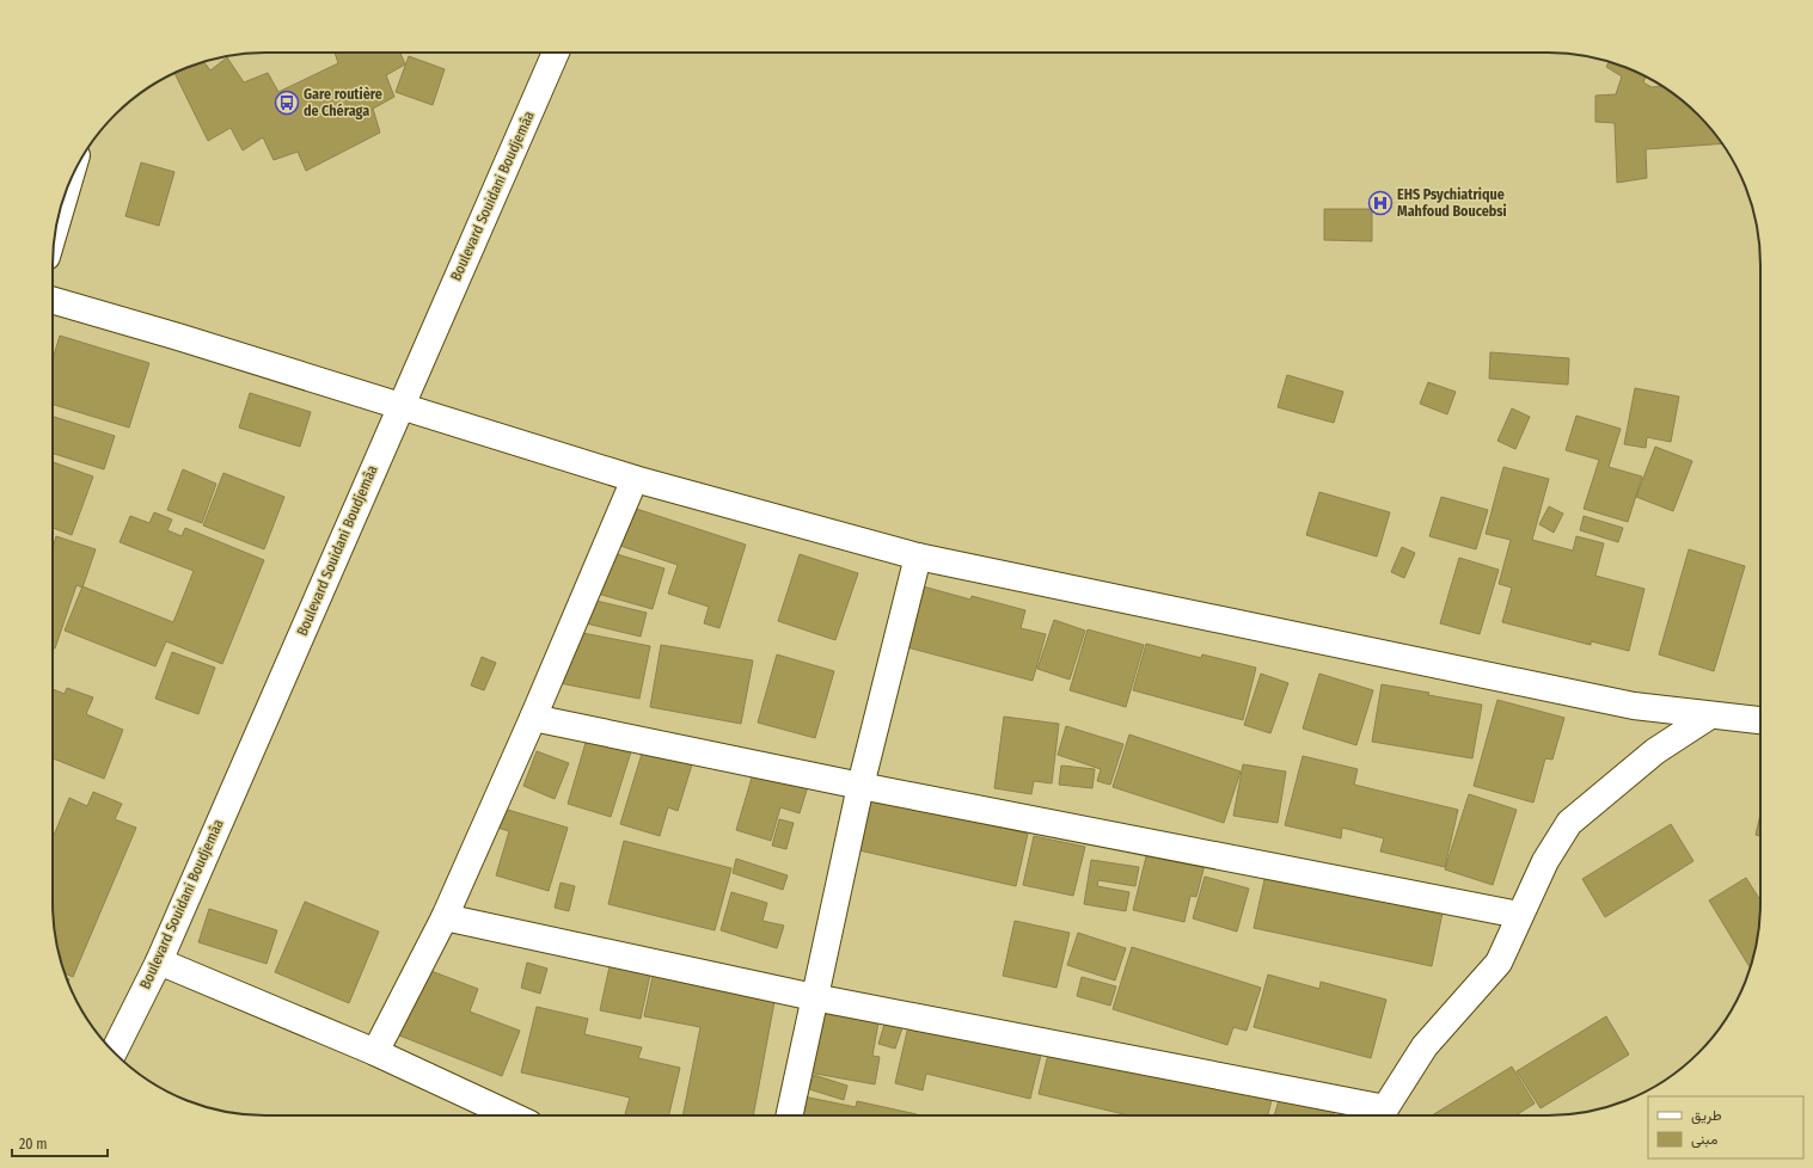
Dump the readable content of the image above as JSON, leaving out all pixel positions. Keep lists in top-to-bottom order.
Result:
{
  "streets": {
    "street": ["Boulevard Souidani Boudjemâa"]
  },
  "places": {
    "bus stop": ["Gare routière de Chéraga"],
    "hospital": ["EHS Psychiatrique Mahfoud Boucebsi"]
  },
  "legend": ["طريق", "مبنى"],
  "scale_bar": "20 m"
}
